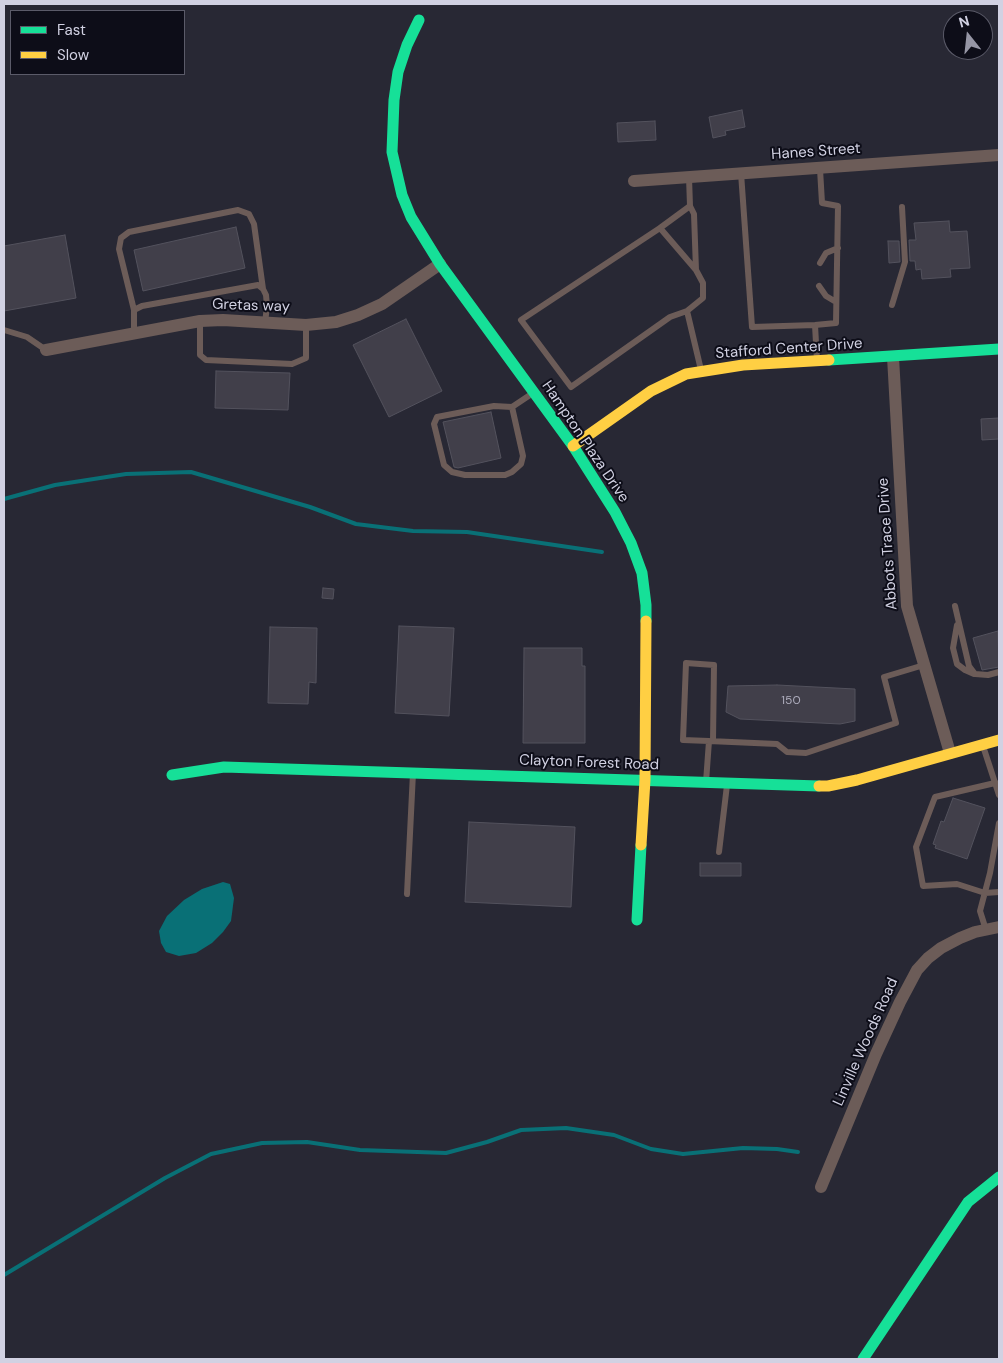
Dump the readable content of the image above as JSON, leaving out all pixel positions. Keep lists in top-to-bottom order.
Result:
{
  "streets": {
    "main road": ["Stafford Center Drive", "Hampton Plaza Drive", "Clayton Forest Road"],
    "street": [
      "Hanes Street",
      "Gretas way",
      "Abbots Trace Drive",
      "Linville Woods Road"
    ]
  },
  "crossings": [
    ["Gretas way", "Hampton Plaza Drive"],
    ["Stafford Center Drive", "Hampton Plaza Drive"],
    ["Stafford Center Drive", "Abbots Trace Drive"],
    ["Hampton Plaza Drive", "Clayton Forest Road"],
    ["Abbots Trace Drive", "Clayton Forest Road"]
  ],
  "house_numbers": ["150"],
  "legend": ["Fast", "Slow"],
  "north": "top"
}
